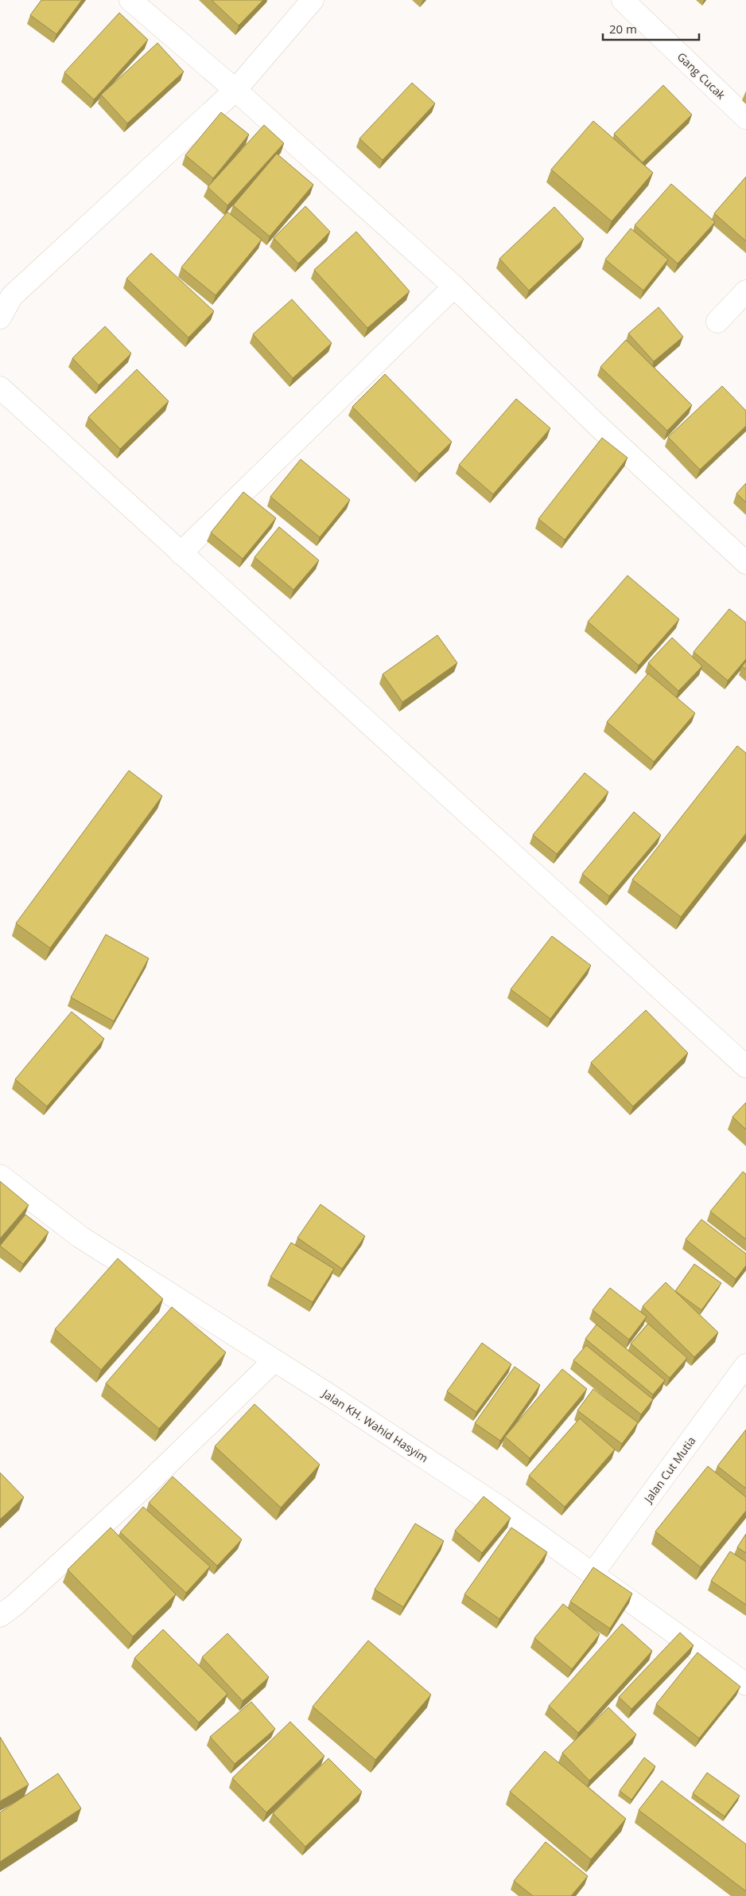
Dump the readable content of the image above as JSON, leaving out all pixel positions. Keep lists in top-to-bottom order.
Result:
{
  "streets": {
    "street": ["Gang Cucak", "Jalan KH. Wahid Hasyim", "Jalan Cut Mutia"]
  },
  "crossings": [
    ["Jalan KH. Wahid Hasyim", "Jalan Cut Mutia"]
  ],
  "scale_bar": "20 m"
}
